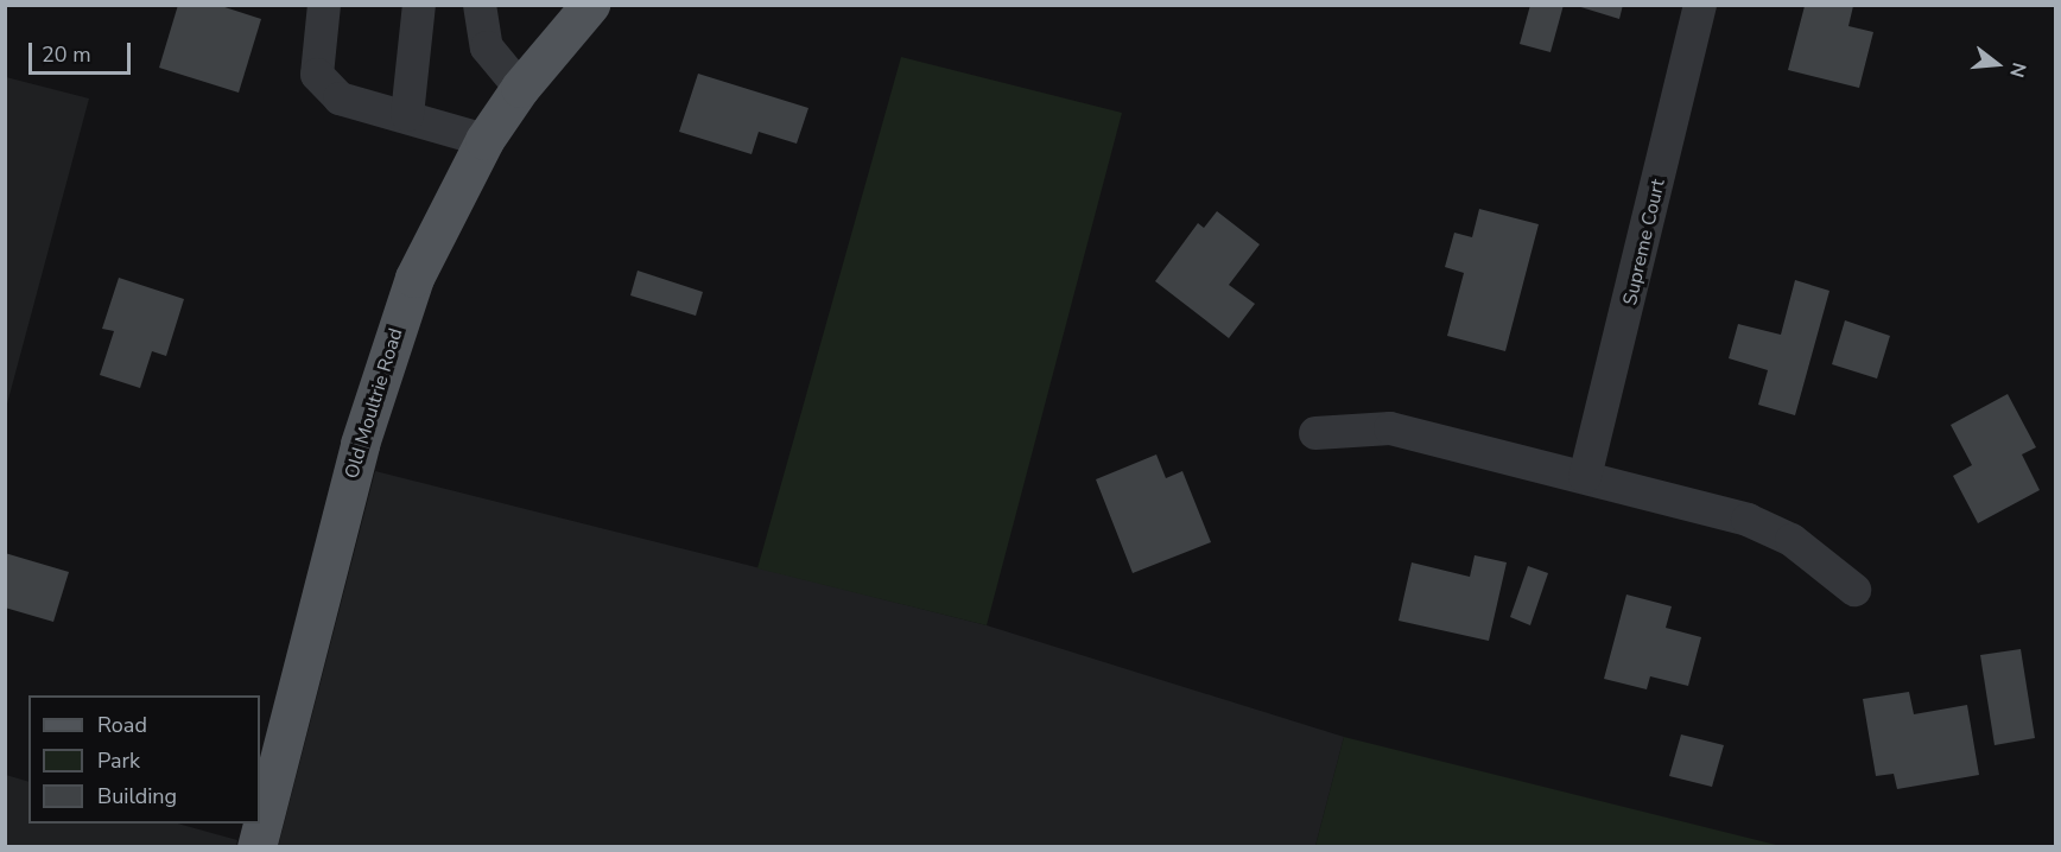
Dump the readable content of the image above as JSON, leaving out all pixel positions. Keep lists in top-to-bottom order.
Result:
{
  "streets": {
    "main road": ["Old Moultrie Road"],
    "street": ["Supreme Court"]
  },
  "legend": ["Road", "Park", "Building"],
  "scale_bar": "20 m",
  "north": "right"
}
